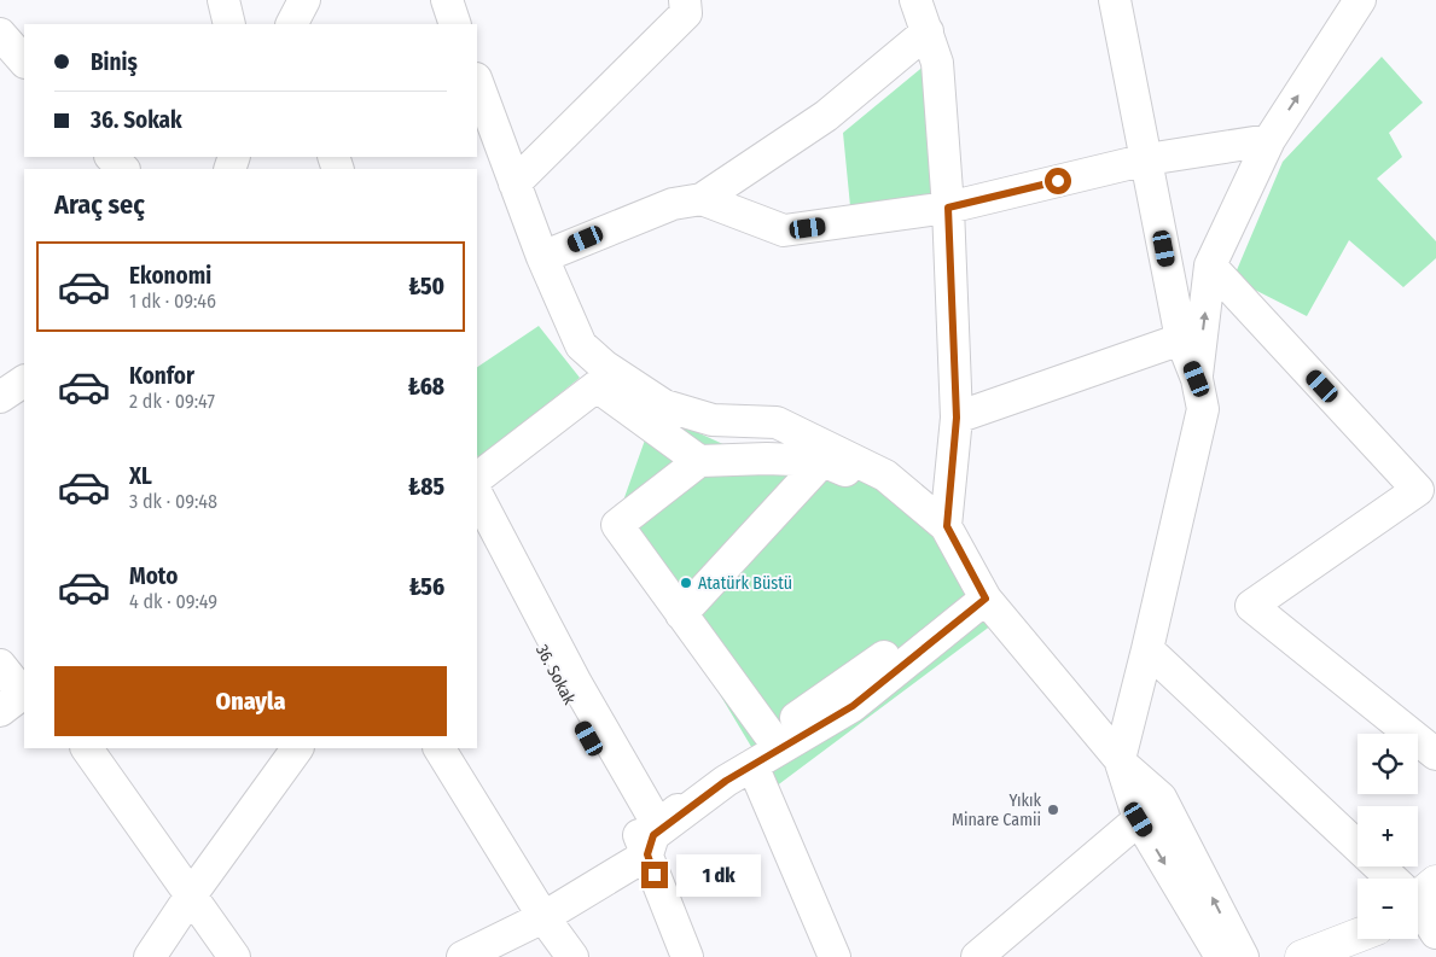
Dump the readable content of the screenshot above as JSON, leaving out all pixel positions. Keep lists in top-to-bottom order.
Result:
{
  "streets": {
    "street": ["36. Sokak"]
  },
  "places": ["Atatürk Büstü", "Yıkık Minare Camii"],
  "page": {
    "banner": ["Biniş", "36. Sokak"],
    "heading": "Araç seç",
    "list": [
      {
        "name": "Ekonomi",
        "note": "1 dk · 09:46",
        "value": "₺50"
      },
      {
        "name": "Konfor",
        "note": "2 dk · 09:47",
        "value": "₺68"
      },
      {
        "name": "XL",
        "note": "3 dk · 09:48",
        "value": "₺85"
      },
      {
        "name": "Moto",
        "note": "4 dk · 09:49",
        "value": "₺56"
      }
    ],
    "buttons": "Onayla",
    "map_buttons": ["+", "−"],
    "bubble": "1 dk"
  }
}
